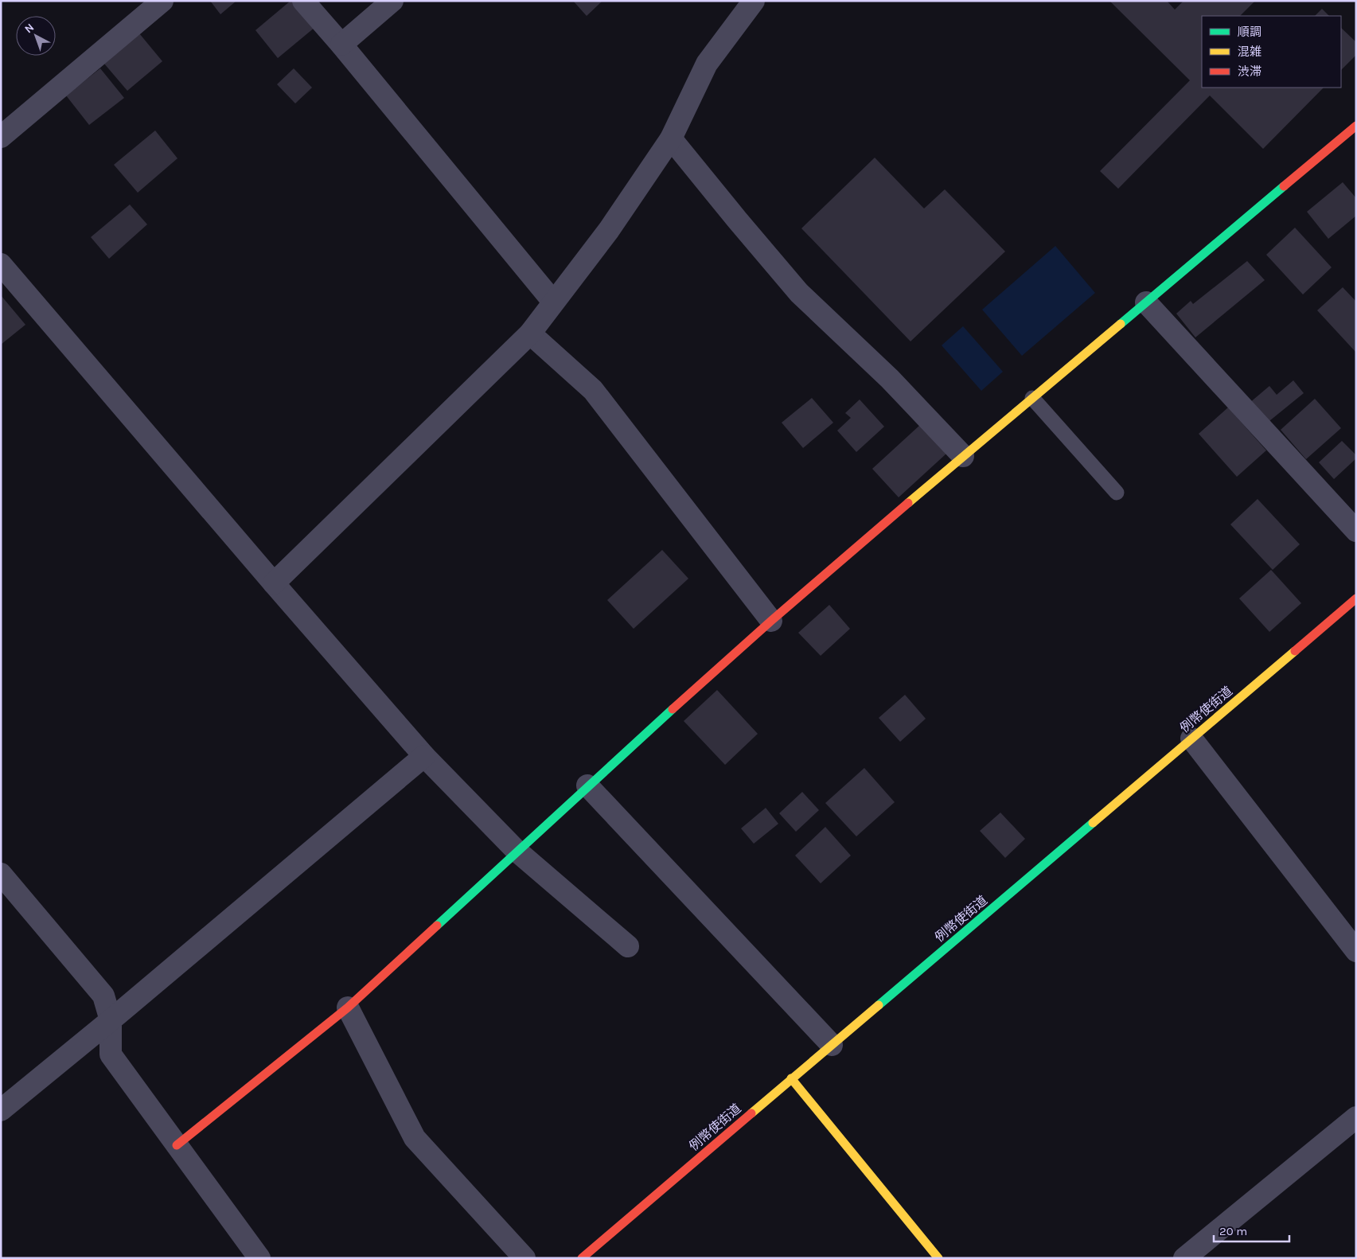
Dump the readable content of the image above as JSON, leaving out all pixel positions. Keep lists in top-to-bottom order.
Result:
{
  "streets": {
    "street": ["例幣使街道"]
  },
  "legend": ["順調", "混雑", "渋滞"],
  "scale_bar": "20 m",
  "north": "top left"
}
